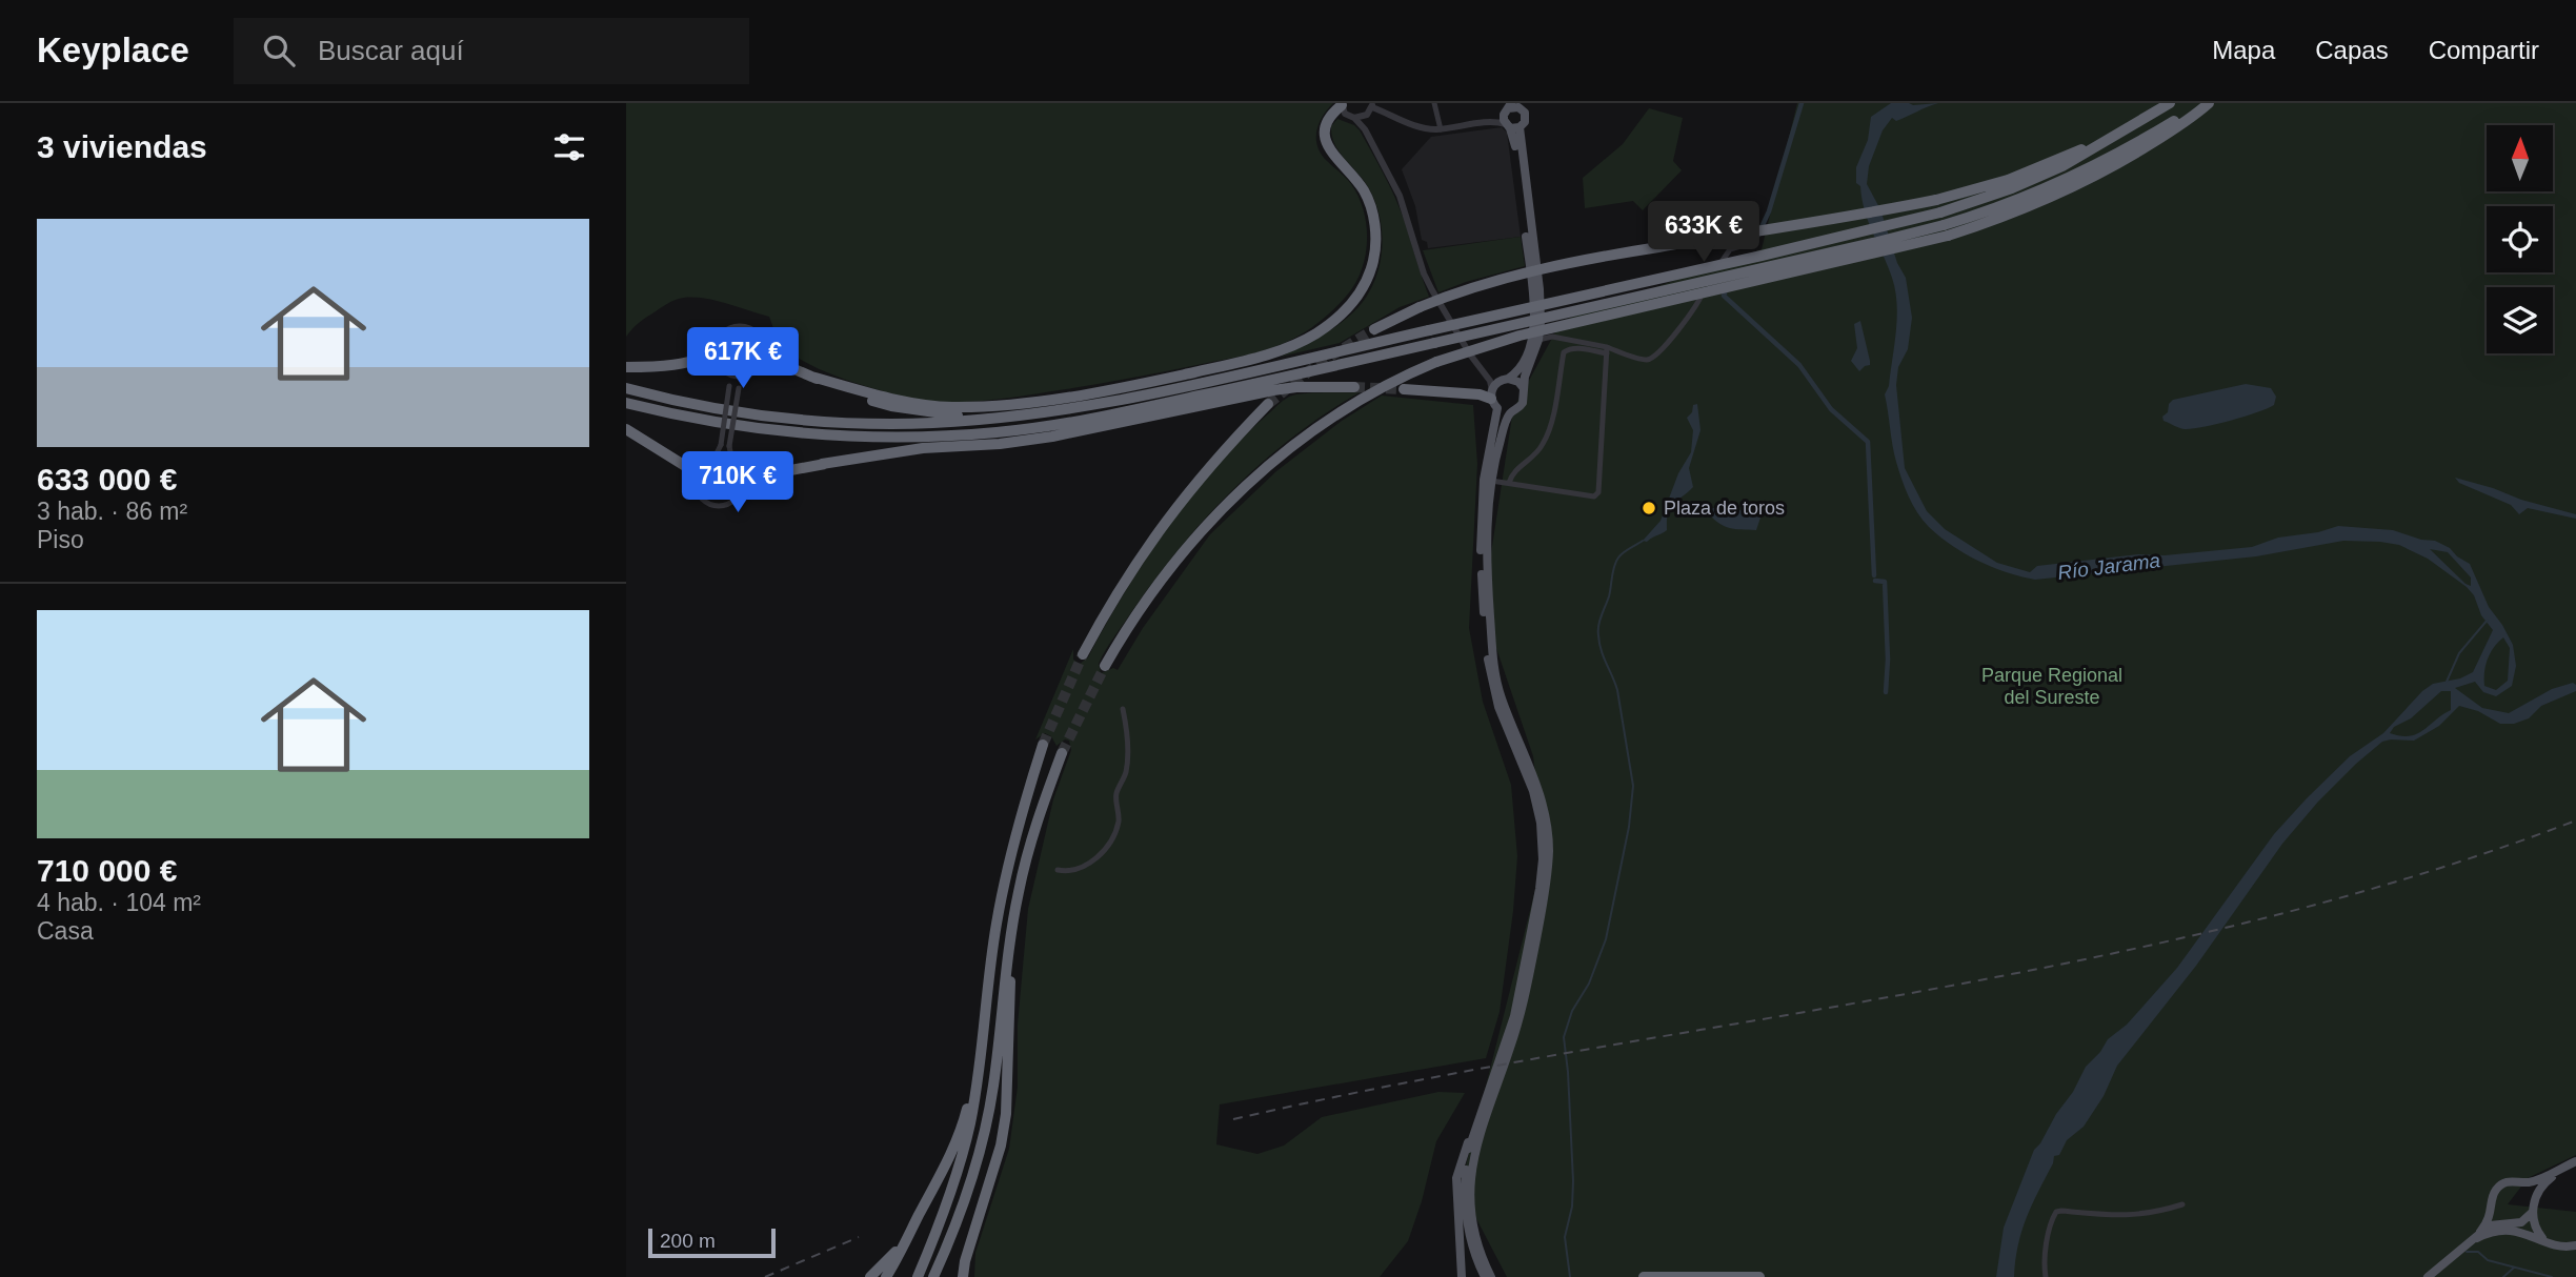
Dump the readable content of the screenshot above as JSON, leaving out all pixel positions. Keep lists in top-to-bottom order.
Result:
{
  "water": ["Río Jarama"],
  "parks": ["Parque Regional del Sureste"],
  "places": ["Plaza de toros"],
  "scale_bar": "200 m",
  "north": "top",
  "page": {
    "header": "Keyplace",
    "search": "Buscar aquí",
    "nav": ["Mapa", "Capas", "Compartir"],
    "heading": "3 viviendas",
    "list": [
      {
        "name": "633 000 €",
        "note": "3 hab. · 86 m² · Piso"
      },
      {
        "name": "710 000 €",
        "note": "4 hab. · 104 m² · Casa"
      }
    ],
    "price": ["633K €", "617K €", "710K €"],
    "scale": "200 m"
  }
}
